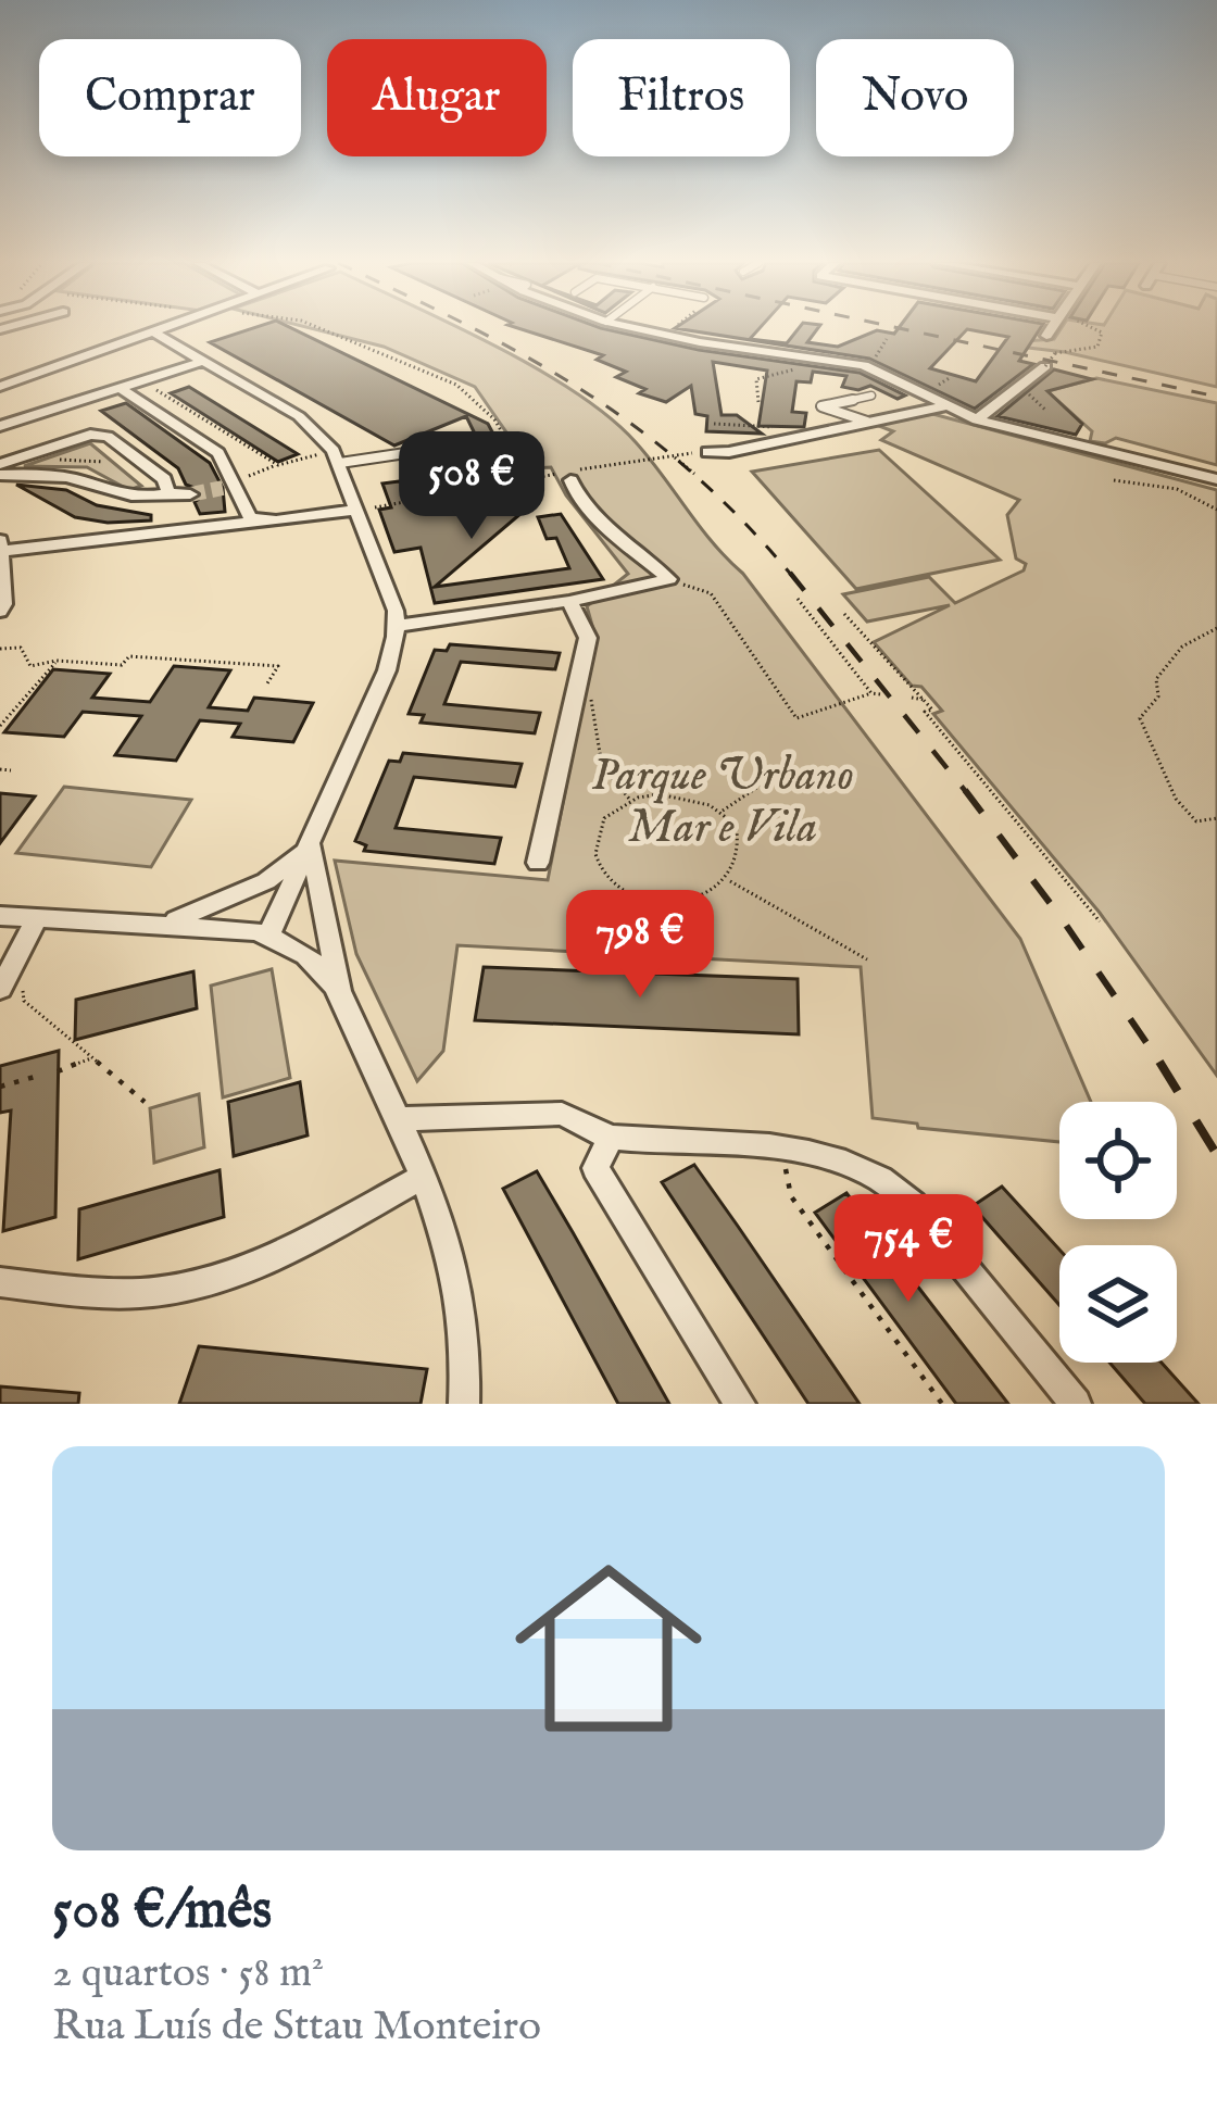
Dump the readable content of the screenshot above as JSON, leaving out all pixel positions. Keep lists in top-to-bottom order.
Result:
{
  "parks": ["Parque Urbano Mar e Vila"],
  "page": {
    "chip": [
      "Comprar",
      "Alugar",
      "Filtros",
      "Novo"
    ],
    "price": ["508 €", "798 €", "754 €"],
    "list": [
      {
        "name": "508 €/mês",
        "note": "2 quartos · 58 m² · Rua Luís de Sttau Monteiro"
      }
    ]
  }
}
